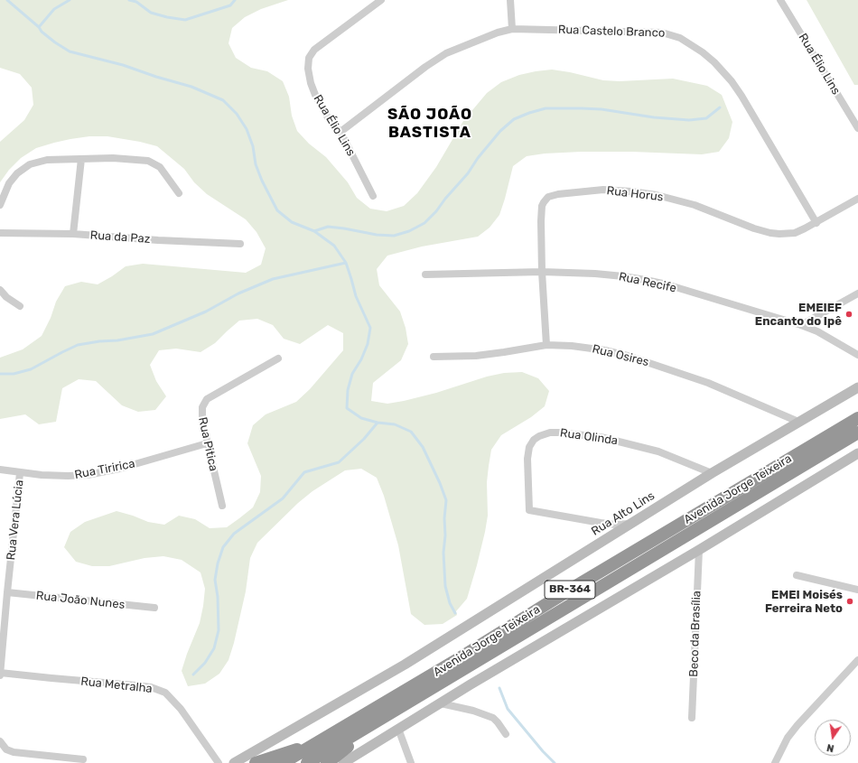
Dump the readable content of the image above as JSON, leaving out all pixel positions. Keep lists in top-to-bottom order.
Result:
{
  "streets": {
    "highway": ["Avenida Jorge Teixeira", "BR-364"],
    "main road": ["Rua Alto Lins"],
    "street": [
      "Rua Castelo Branco",
      "Rua Élio Lins",
      "Rua Horus",
      "Rua da Paz",
      "Rua Recife",
      "Rua Osires",
      "Rua Olinda",
      "Rua Pitica",
      "Rua Tiririca",
      "Rua Vera Lúcia",
      "Rua João Nunes",
      "Beco da Brasília",
      "Rua Metralha"
    ]
  },
  "crossings": [
    ["Rua Castelo Branco", "Rua Élio Lins"],
    ["Rua Castelo Branco", "Rua Horus"],
    ["Rua Horus", "Rua Recife"],
    ["Rua Horus", "Rua Osires"],
    ["Rua Osires", "Rua Alto Lins"],
    ["Rua Olinda", "Rua Alto Lins"],
    ["Rua Pitica", "Rua Tiririca"],
    ["Rua Tiririca", "Rua Vera Lúcia"],
    ["Rua Vera Lúcia", "Rua João Nunes"],
    ["Rua Vera Lúcia", "Rua Metralha"]
  ],
  "districts": ["SÃO JOÃO BASTISTA"],
  "places": ["EMEIEF Encanto do Ipê", "EMEI Moisés Ferreira Neto"],
  "north": "bottom"
}
